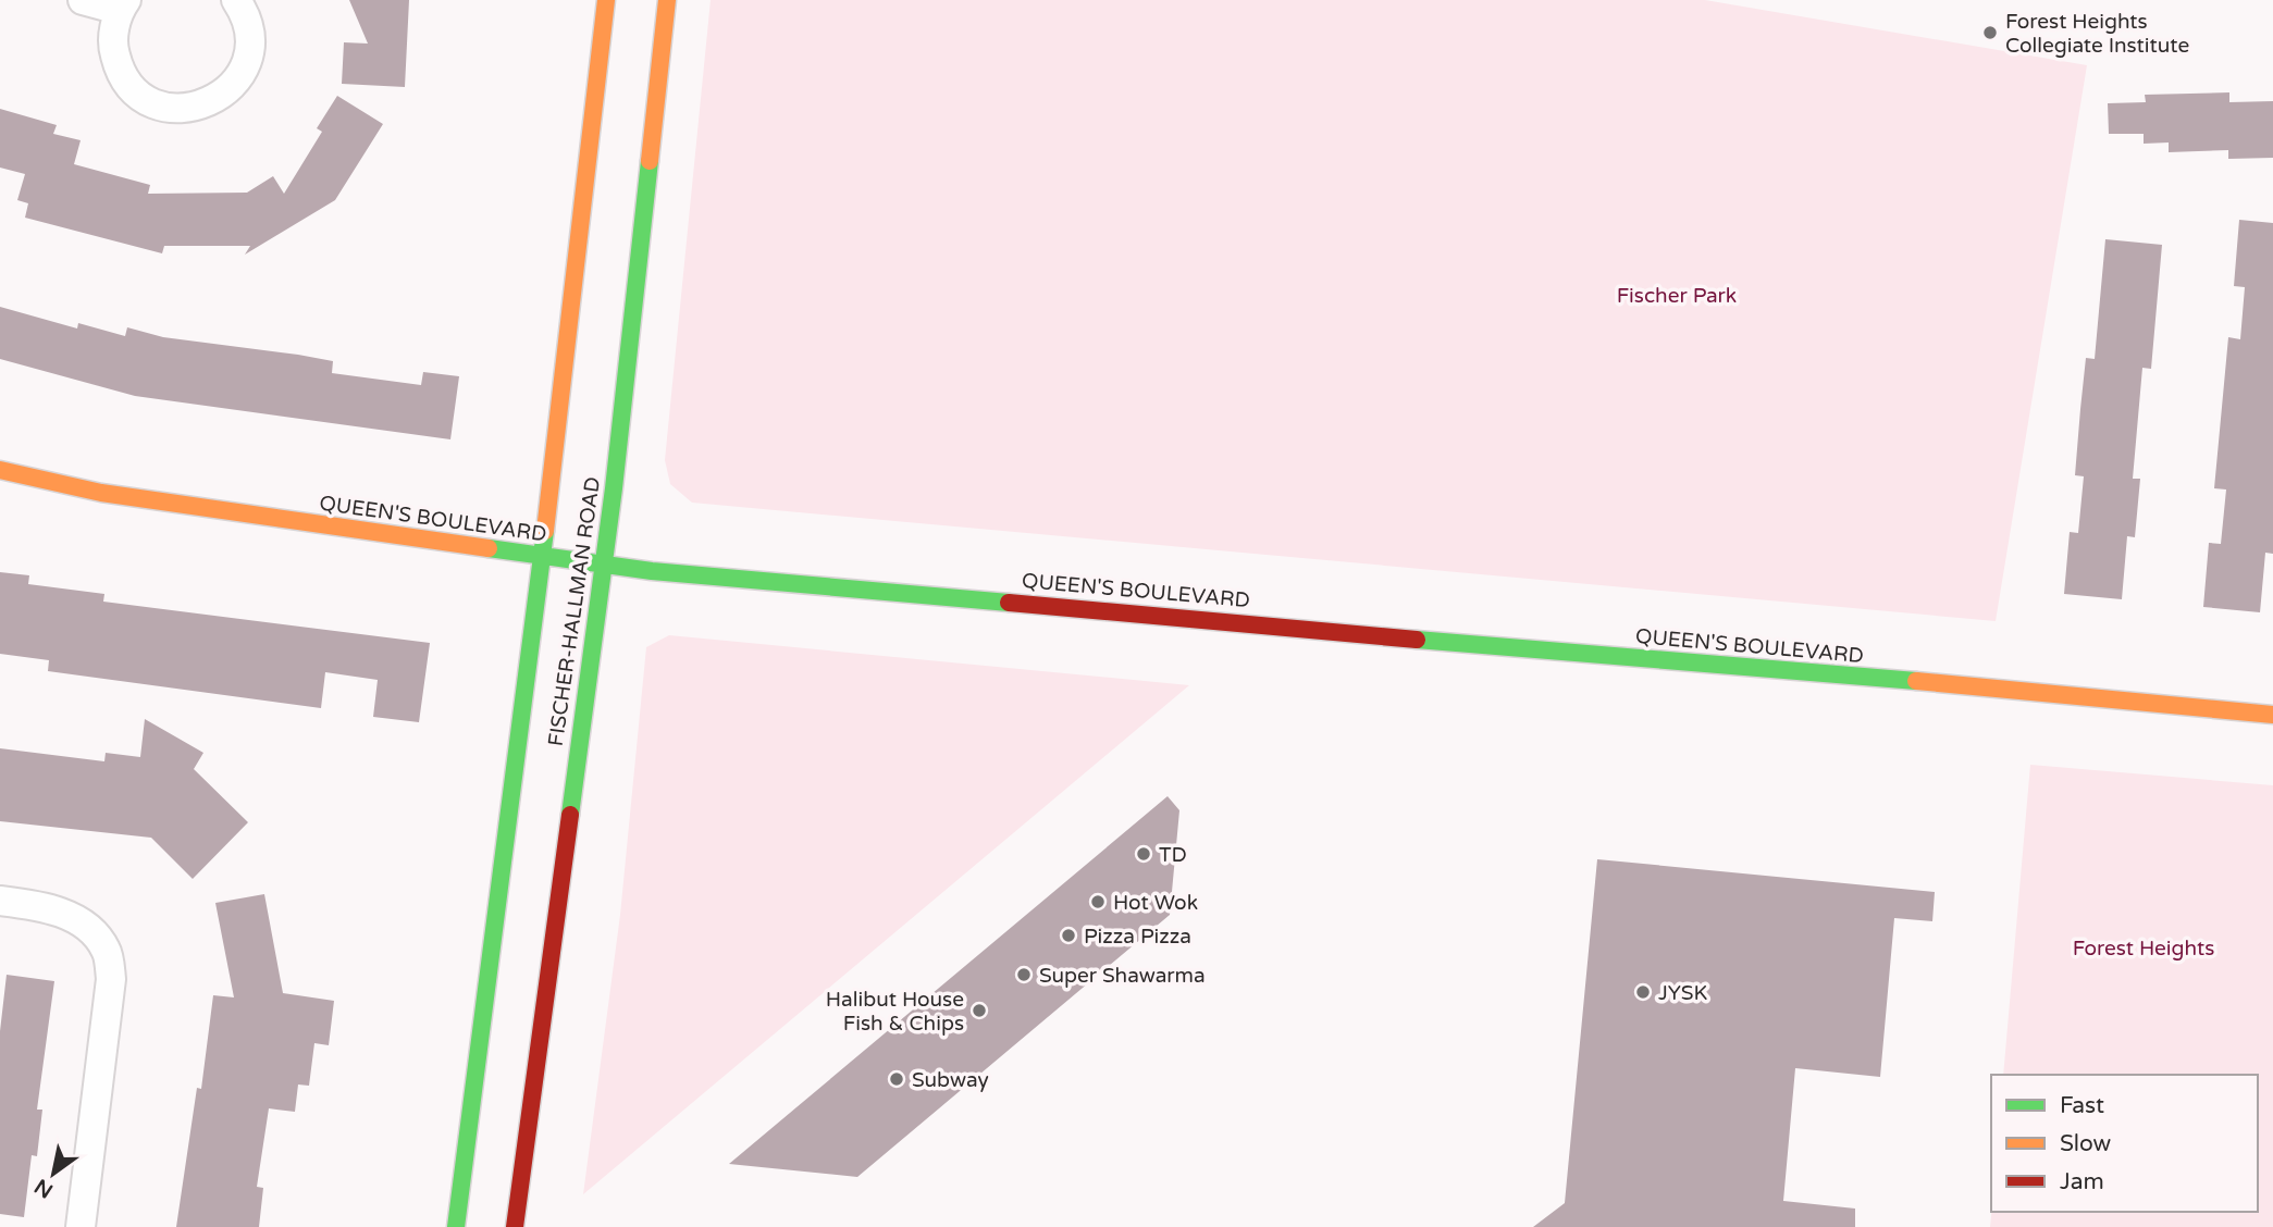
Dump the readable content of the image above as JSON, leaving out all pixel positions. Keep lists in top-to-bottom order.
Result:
{
  "streets": {
    "main road": ["QUEEN'S BOULEVARD", "FISCHER-HALLMAN ROAD"]
  },
  "crossings": [
    ["QUEEN'S BOULEVARD", "FISCHER-HALLMAN ROAD"]
  ],
  "parks": ["Fischer Park", "Forest Heights"],
  "places": [
    "Forest Heights Collegiate Institute",
    "TD",
    "Hot Wok",
    "Pizza Pizza",
    "Super Shawarma",
    "JYSK",
    "Halibut House Fish & Chips",
    "Subway"
  ],
  "legend": ["Fast", "Slow", "Jam"],
  "north": "bottom left"
}
